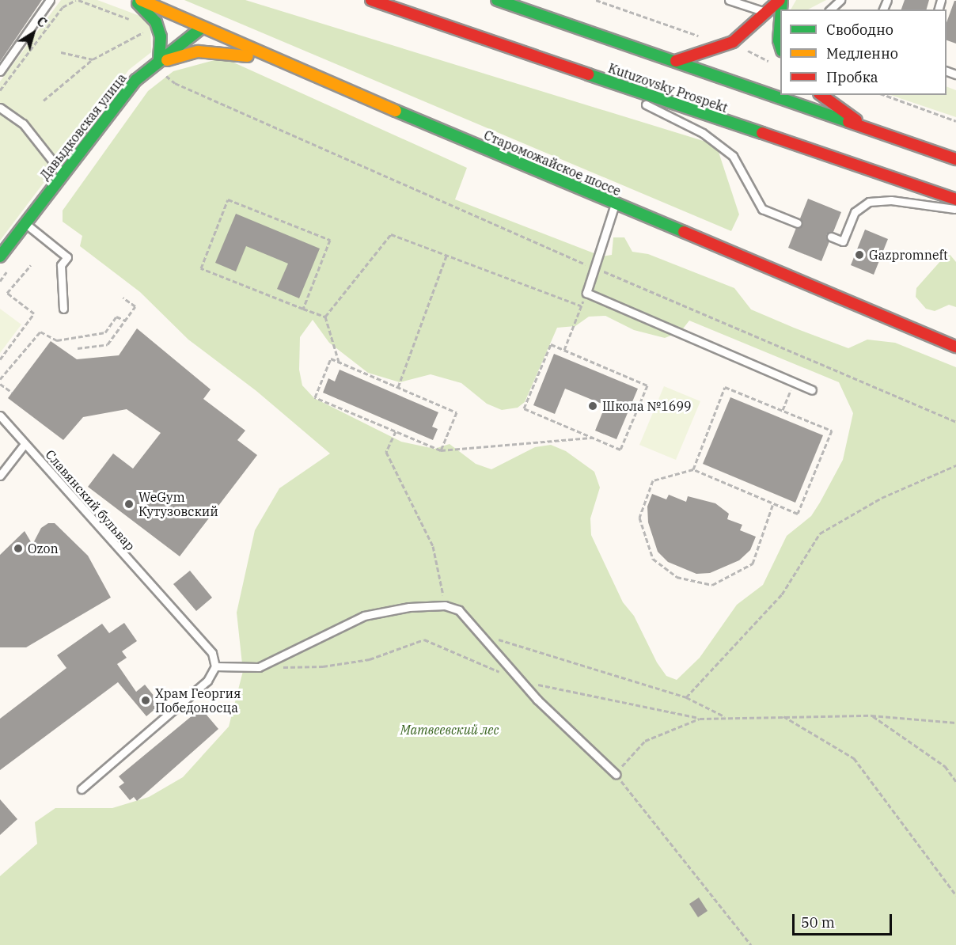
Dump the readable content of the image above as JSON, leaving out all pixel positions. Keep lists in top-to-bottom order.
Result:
{
  "streets": {
    "main road": ["Kutuzovsky Prospekt", "Давыдковская улица", "Староможайское шоссе"],
    "lane": ["Славянский бульвар"]
  },
  "crossings": [
    ["Давыдковская улица", "Староможайское шоссе"]
  ],
  "parks": ["Матвеевский лес"],
  "places": [
    "Gazpromneft",
    "Школа №1699",
    "WeGym Кутузовский",
    "Ozon",
    "Храм Георгия Победоносца"
  ],
  "legend": ["Свободно", "Медленно", "Пробка"],
  "scale_bar": "50 m",
  "north": "top right"
}
